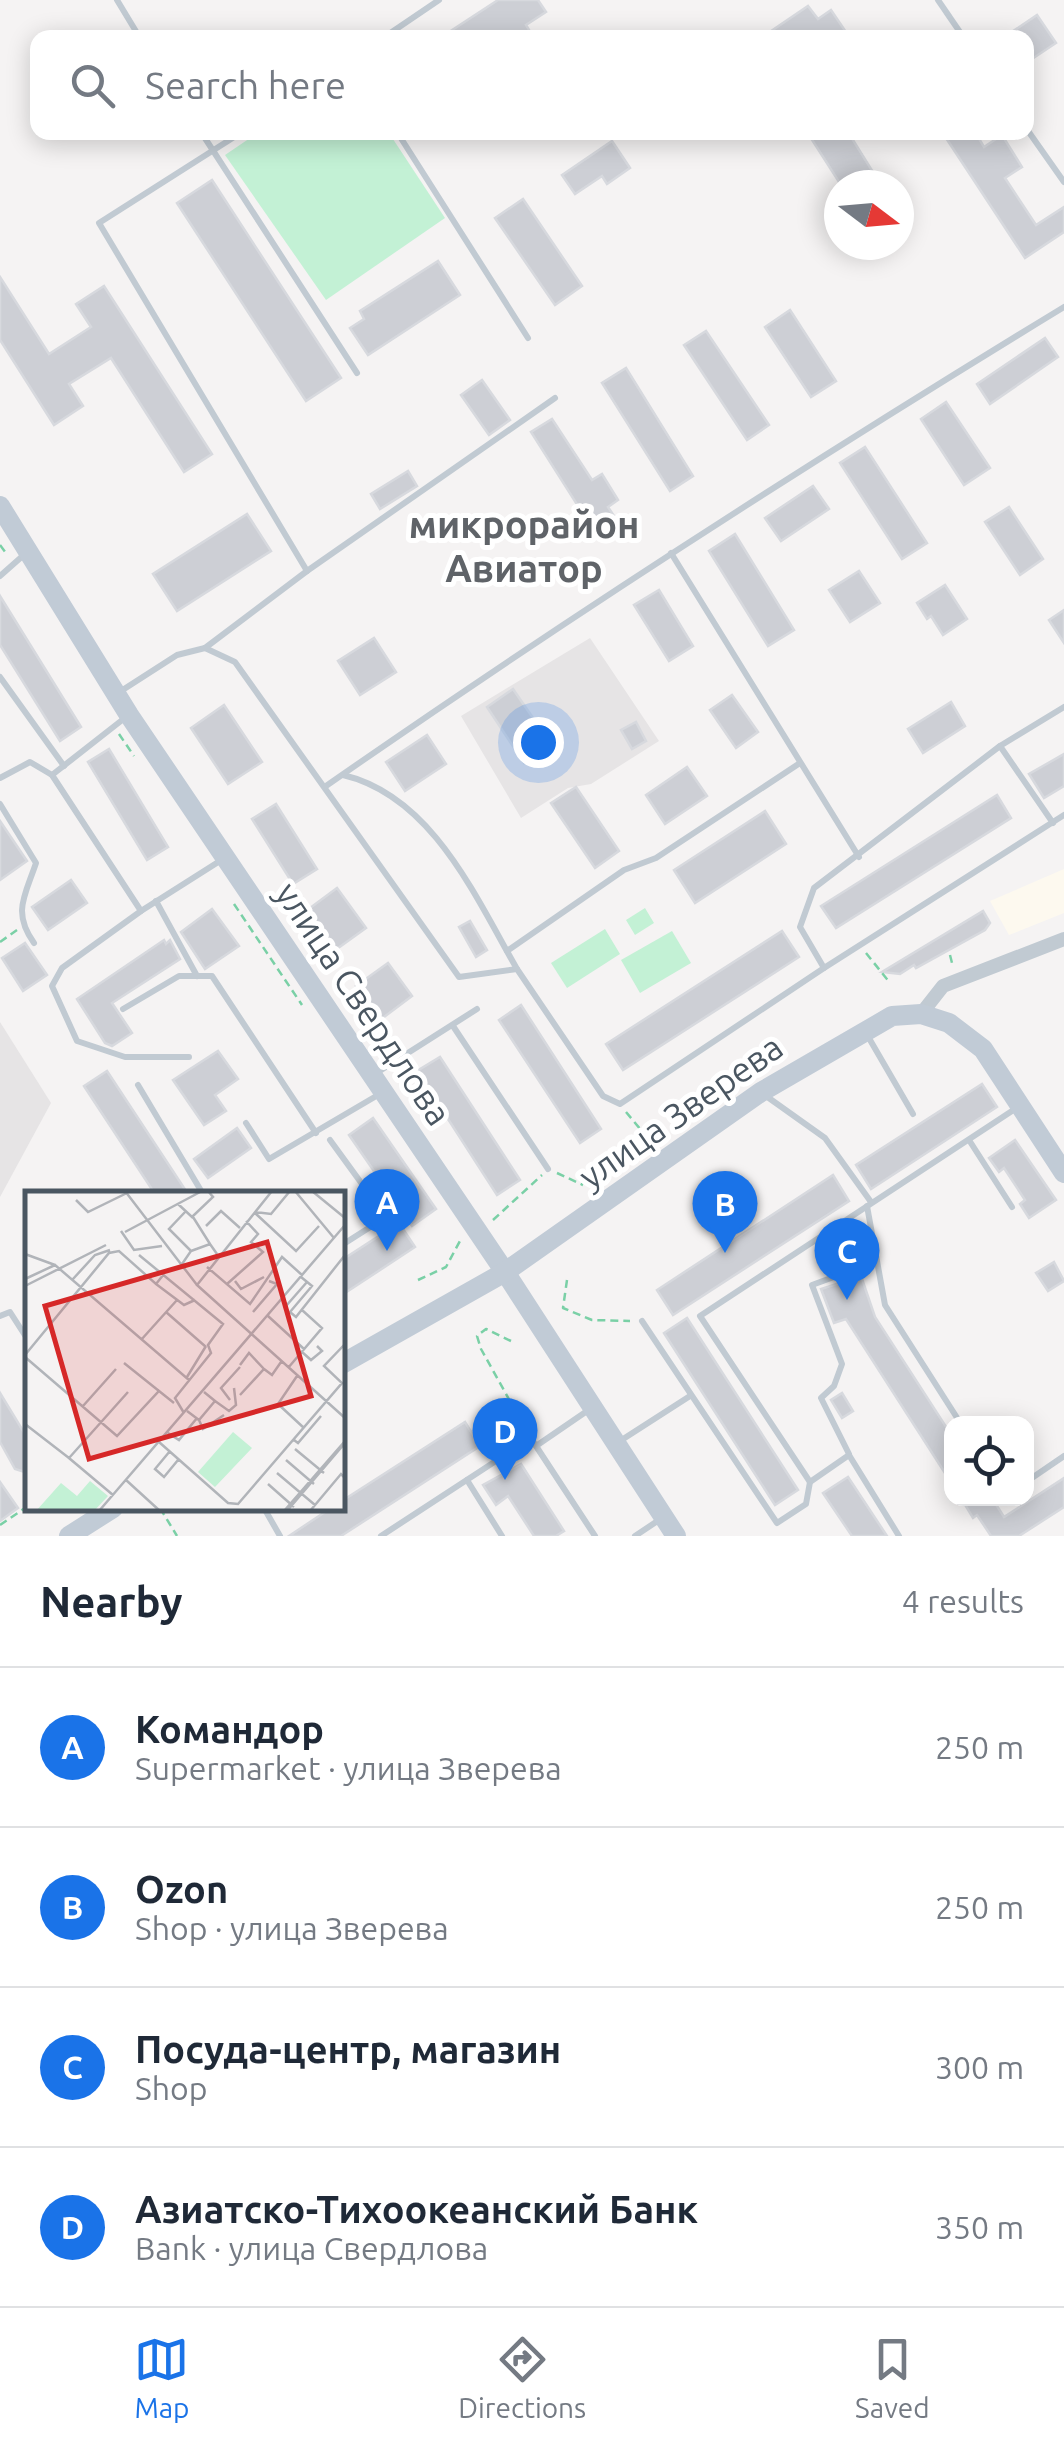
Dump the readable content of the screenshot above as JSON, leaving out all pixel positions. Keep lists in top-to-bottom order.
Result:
{
  "streets": {
    "main road": ["улица Свердлова", "улица Зверева"]
  },
  "crossings": [
    ["улица Свердлова", "улица Зверева"]
  ],
  "districts": ["микрорайон Авиатор"],
  "north": "right",
  "page": {
    "search": "Search here",
    "pins": [
      "A",
      "B",
      "C",
      "D"
    ],
    "heading": ["Nearby", "4 results"],
    "list": [
      {
        "mark": "A",
        "name": "Командор",
        "note": "Supermarket · улица Зверева",
        "value": "250 m"
      },
      {
        "mark": "B",
        "name": "Ozon",
        "note": "Shop · улица Зверева",
        "value": "250 m"
      },
      {
        "mark": "C",
        "name": "Посуда-центр, магазин",
        "note": "Shop",
        "value": "300 m"
      },
      {
        "mark": "D",
        "name": "Азиатско-Тихоокеанский Банк",
        "note": "Bank · улица Свердлова",
        "value": "350 m"
      }
    ],
    "nav": ["Map", "Directions", "Saved"]
  }
}
